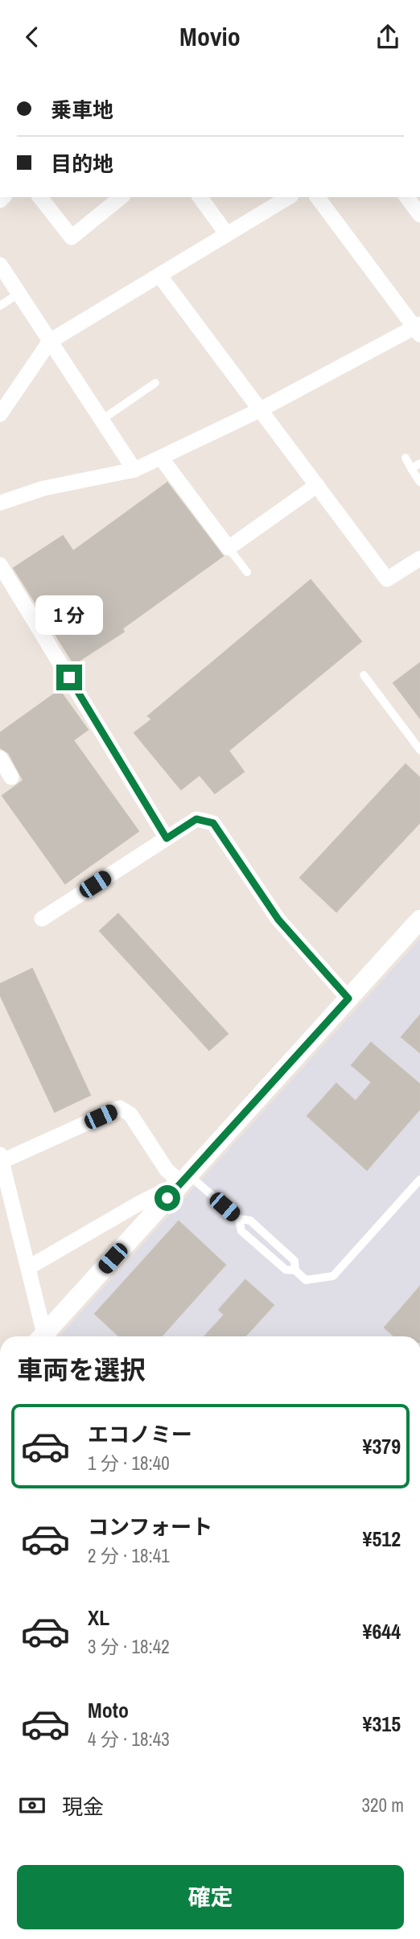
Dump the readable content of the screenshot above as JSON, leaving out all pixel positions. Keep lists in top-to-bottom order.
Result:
{
  "page": {
    "header": "Movio",
    "banner": ["乗車地", "目的地"],
    "bubble": "1 分",
    "heading": "車両を選択",
    "list": [
      {
        "name": "エコノミー",
        "note": "1 分 · 18:40",
        "value": "¥379"
      },
      {
        "name": "コンフォート",
        "note": "2 分 · 18:41",
        "value": "¥512"
      },
      {
        "name": "XL",
        "note": "3 分 · 18:42",
        "value": "¥644"
      },
      {
        "name": "Moto",
        "note": "4 分 · 18:43",
        "value": "¥315"
      }
    ],
    "pay": ["現金", "320 m"],
    "buttons": "確定"
  }
}
